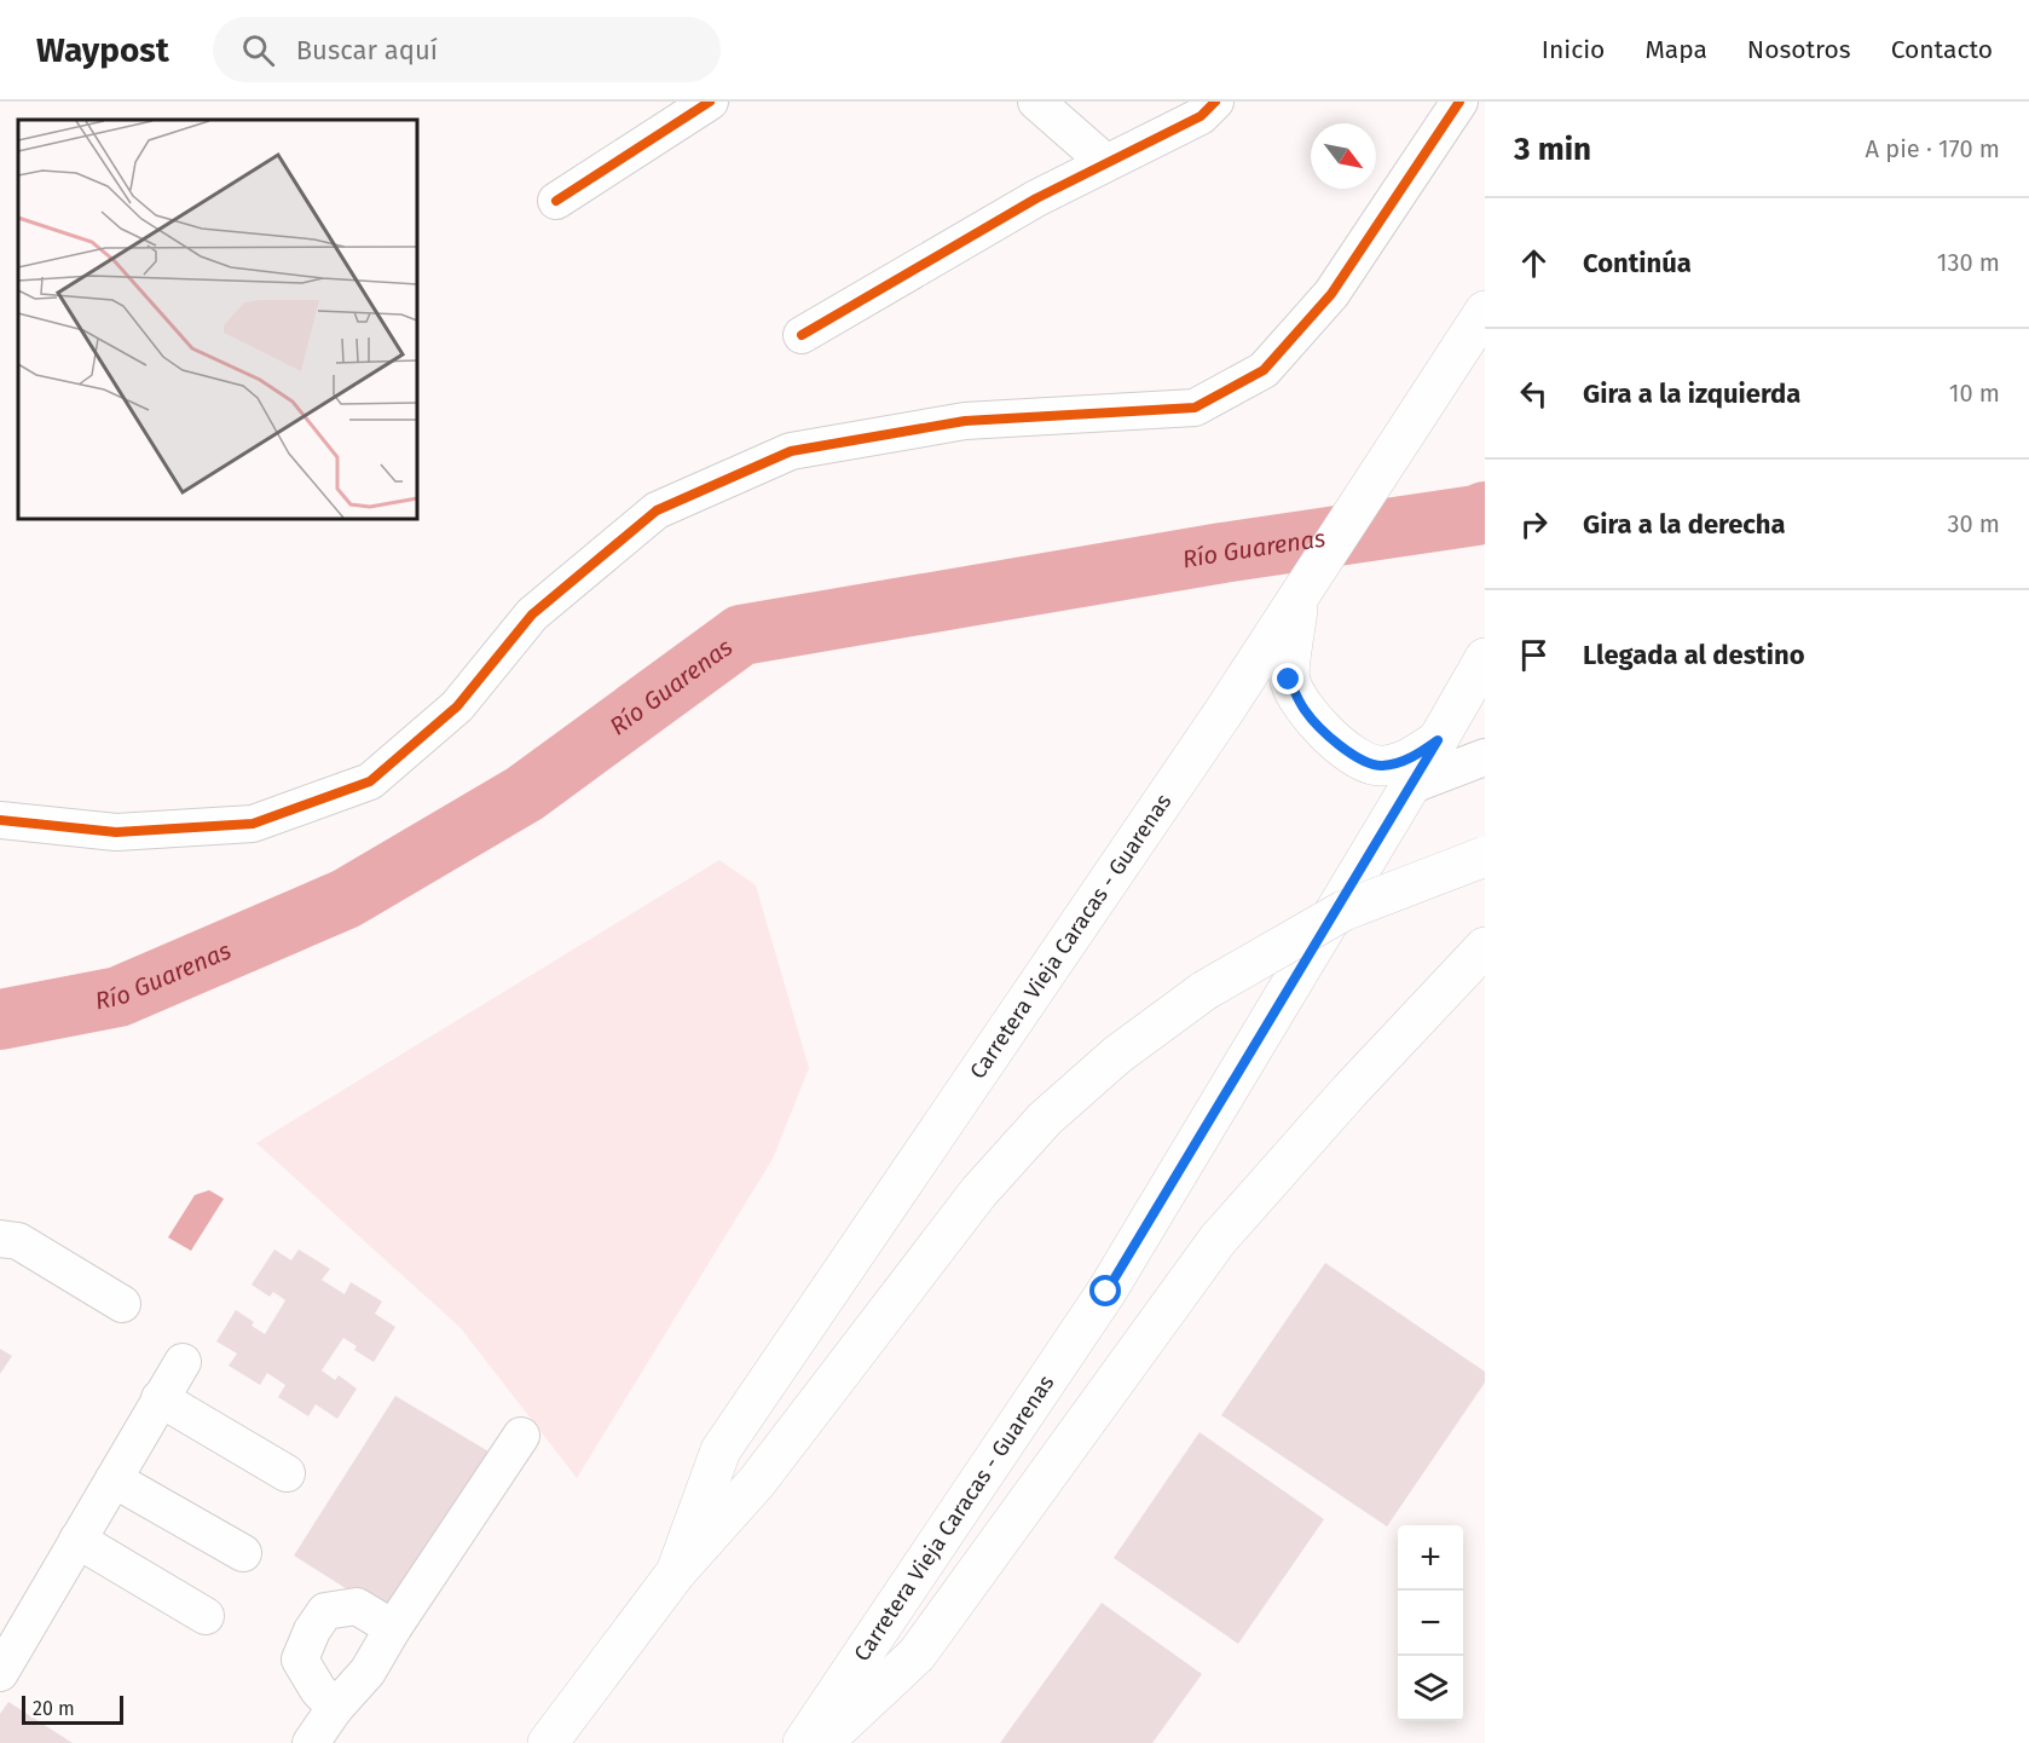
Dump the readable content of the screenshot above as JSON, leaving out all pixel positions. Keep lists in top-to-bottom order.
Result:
{
  "streets": {
    "main road": ["Carretera Vieja Caracas - Guarenas"]
  },
  "water": ["Río Guarenas"],
  "scale_bar": "20 m",
  "north": "bottom right",
  "page": {
    "header": "Waypost",
    "search": "Buscar aquí",
    "nav": [
      "Inicio",
      "Mapa",
      "Nosotros",
      "Contacto"
    ],
    "heading": ["3 min", "A pie · 170 m"],
    "list": [
      ["Continúa", "130 m"],
      ["Gira a la izquierda", "10 m"],
      ["Gira a la derecha", "30 m"],
      "Llegada al destino"
    ],
    "map_buttons": ["+", "−"],
    "scale": "20 m"
  }
}
